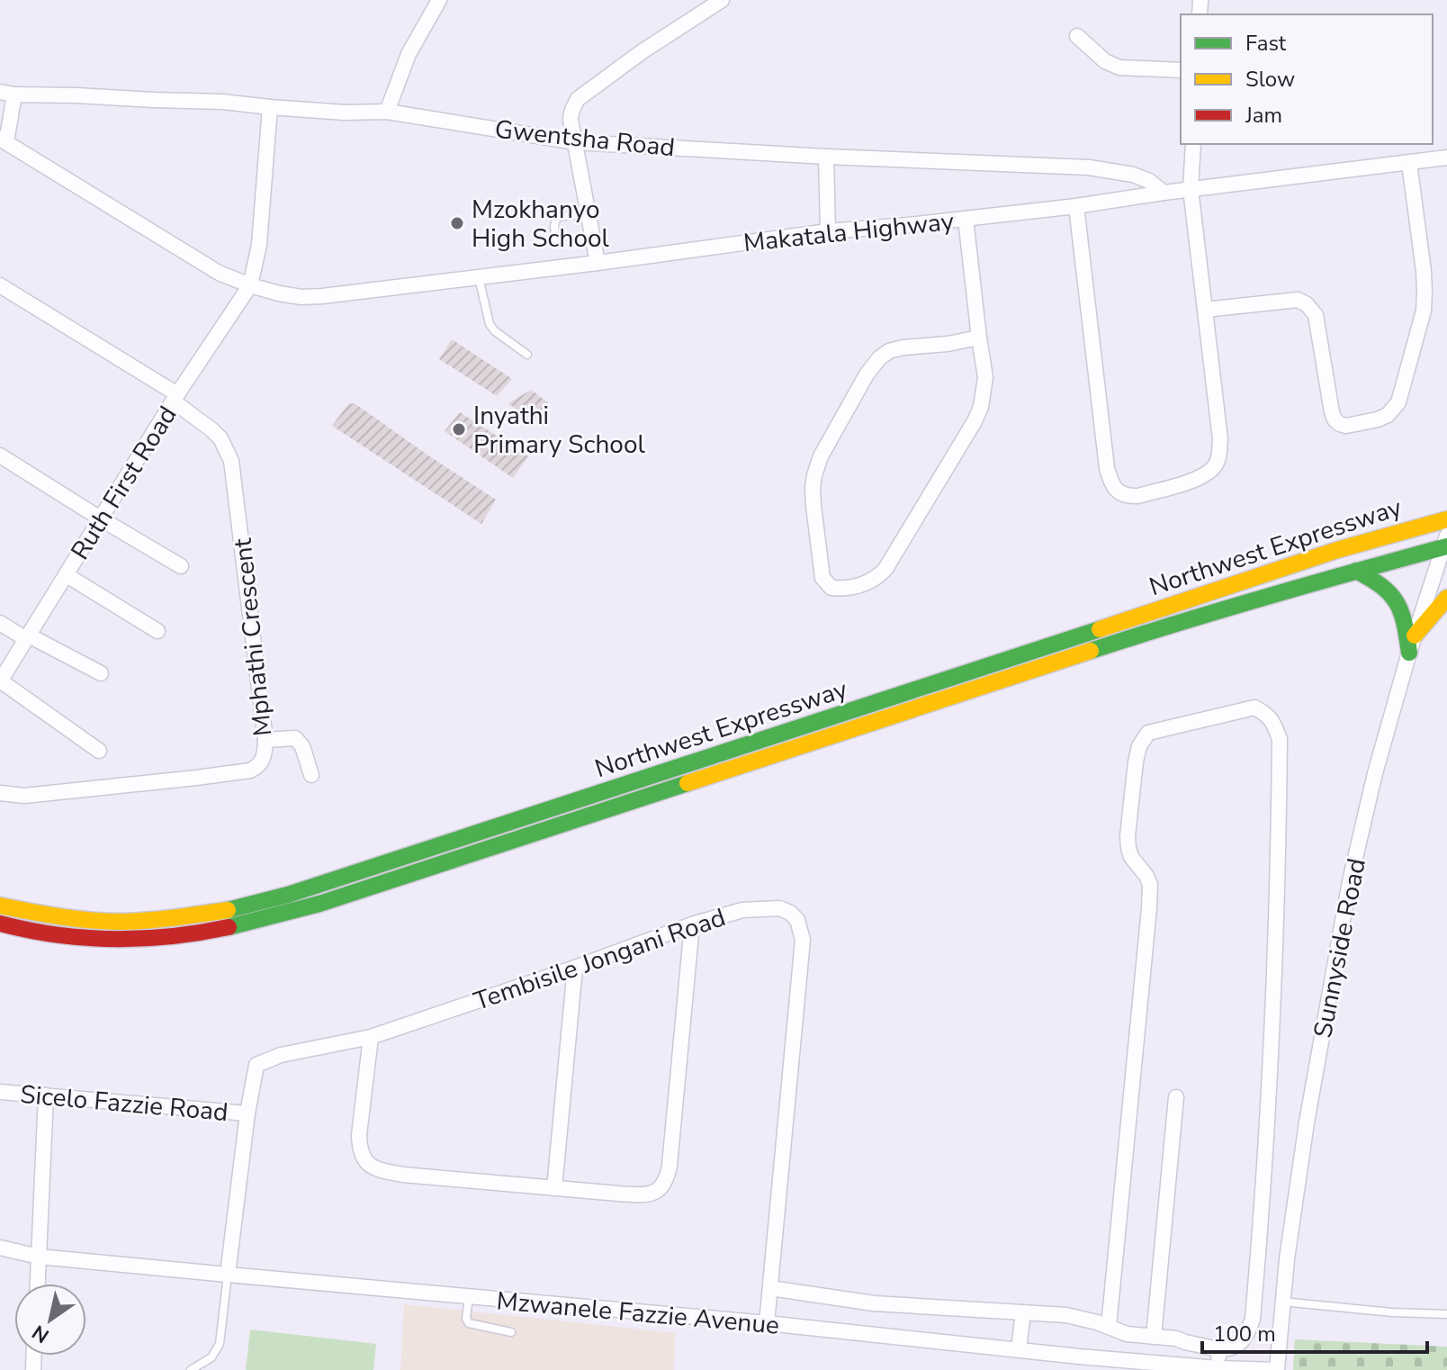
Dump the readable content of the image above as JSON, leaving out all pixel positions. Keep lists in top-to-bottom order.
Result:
{
  "streets": {
    "main road": ["Northwest Expressway"],
    "street": [
      "Gwentsha Road",
      "Makatala Highway",
      "Ruth First Road",
      "Mphathi Crescent",
      "Sunnyside Road",
      "Tembisile Jongani Road",
      "Sicelo Fazzie Road",
      "Mzwanele Fazzie Avenue"
    ]
  },
  "crossings": [
    ["Gwentsha Road", "Makatala Highway"],
    ["Makatala Highway", "Ruth First Road"],
    ["Ruth First Road", "Mphathi Crescent"],
    ["Northwest Expressway", "Sunnyside Road"],
    ["Sunnyside Road", "Mzwanele Fazzie Avenue"],
    ["Tembisile Jongani Road", "Sicelo Fazzie Road"],
    ["Tembisile Jongani Road", "Mzwanele Fazzie Avenue"]
  ],
  "places": ["Mzokhanyo High School", "Inyathi Primary School"],
  "legend": ["Fast", "Slow", "Jam"],
  "scale_bar": "100 m",
  "north": "bottom left"
}
